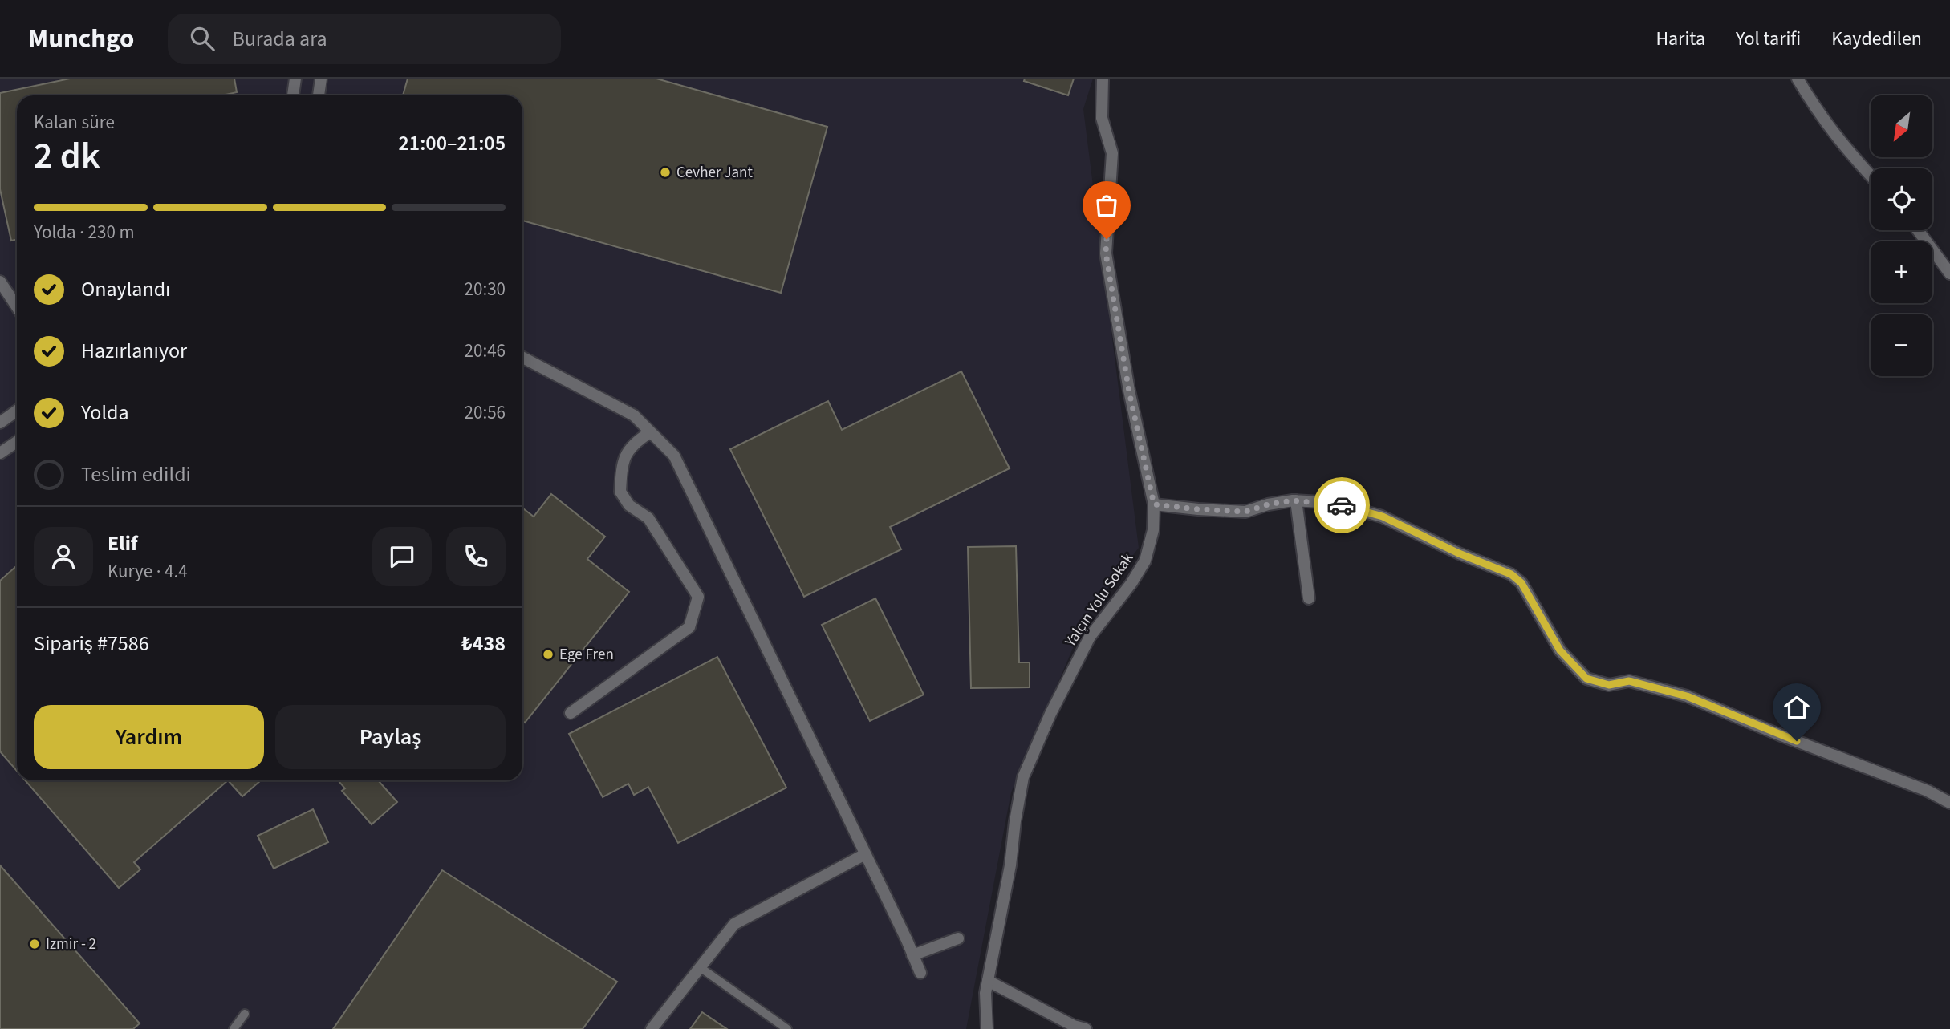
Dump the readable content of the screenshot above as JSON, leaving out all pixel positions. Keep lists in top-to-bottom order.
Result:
{
  "streets": {
    "street": ["Yalçın Yolu Sokak"]
  },
  "places": ["Cevher Jant", "Ege Fren", "Izmir - 2"],
  "north": "bottom left",
  "page": {
    "header": "Munchgo",
    "search": "Burada ara",
    "nav": ["Harita", "Yol tarifi", "Kaydedilen"],
    "map_buttons": ["+", "−"],
    "heading": ["2 dk", "Kalan süre", "21:00–21:05"],
    "panel": [
      "Elif",
      "Kurye · 4.4",
      "Sipariş #7586",
      "₺438"
    ],
    "bar": "Yolda · 230 m",
    "list": [
      ["Onaylandı", "20:30"],
      ["Hazırlanıyor", "20:46"],
      ["Yolda", "20:56"],
      "Teslim edildi"
    ],
    "buttons": ["Yardım", "Paylaş"]
  }
}
